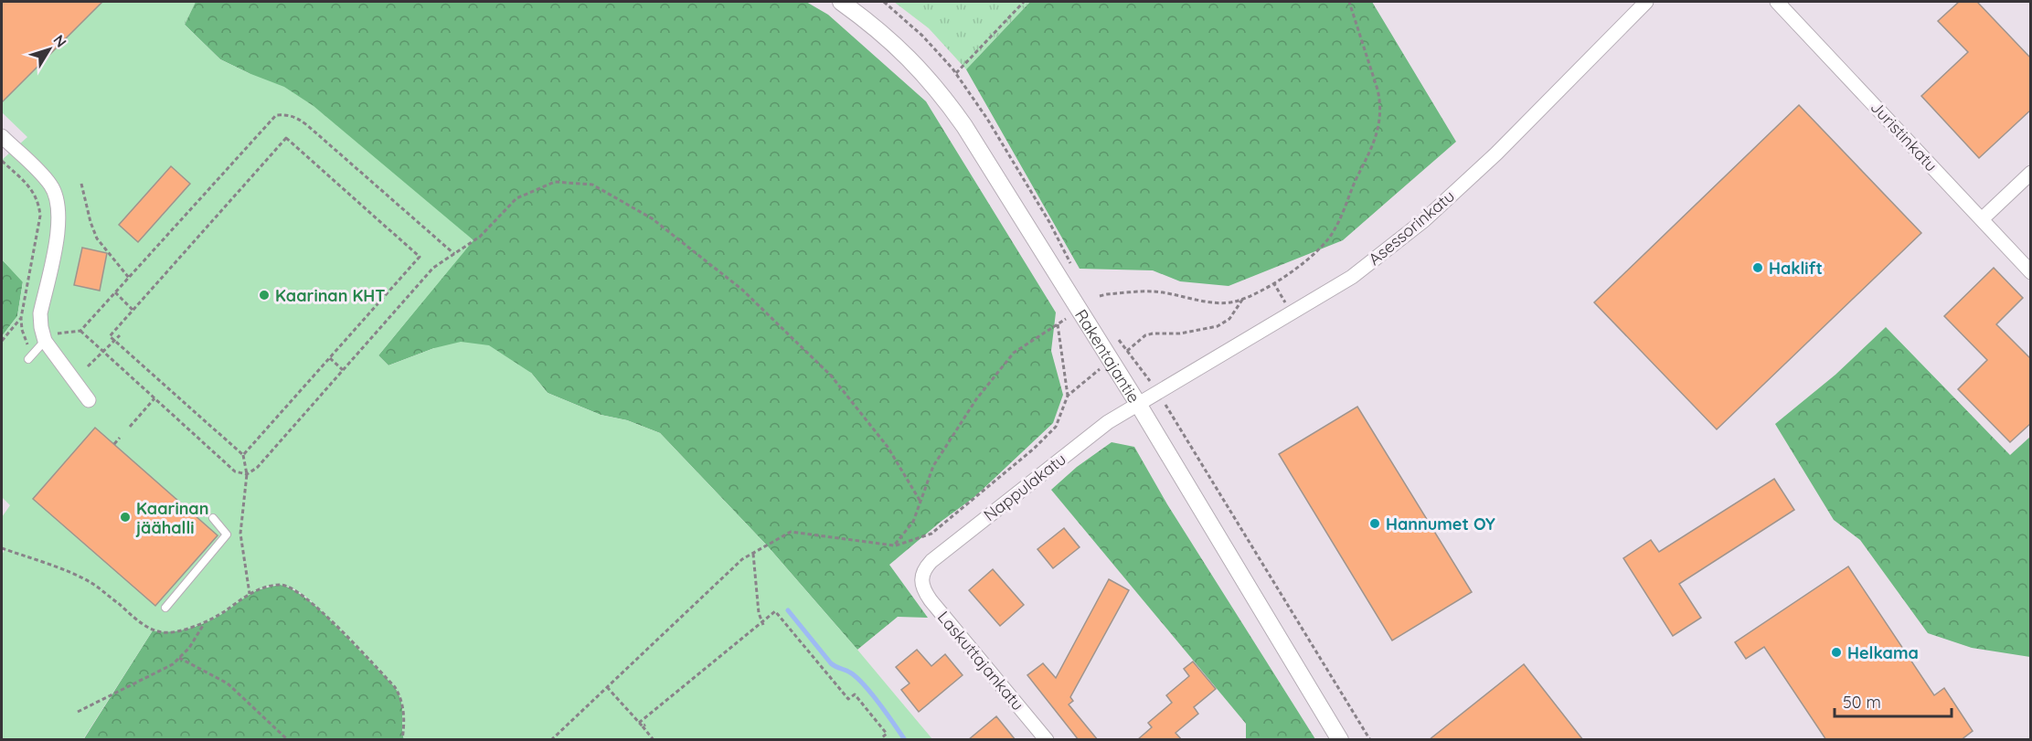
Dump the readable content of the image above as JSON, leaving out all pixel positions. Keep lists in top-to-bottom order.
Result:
{
  "streets": {
    "street": [
      "Juristinkatu",
      "Asessorinkatu",
      "Rakentajantie",
      "Nappulakatu",
      "Laskuttajankatu"
    ]
  },
  "crossings": [
    ["Asessorinkatu", "Rakentajantie"],
    ["Asessorinkatu", "Nappulakatu"],
    ["Rakentajantie", "Nappulakatu"],
    ["Nappulakatu", "Laskuttajankatu"]
  ],
  "places": [
    "Haklift",
    "Kaarinan KHT",
    "Kaarinan jäähalli",
    "Hannumet OY",
    "Helkama"
  ],
  "scale_bar": "50 m",
  "north": "top right"
}
